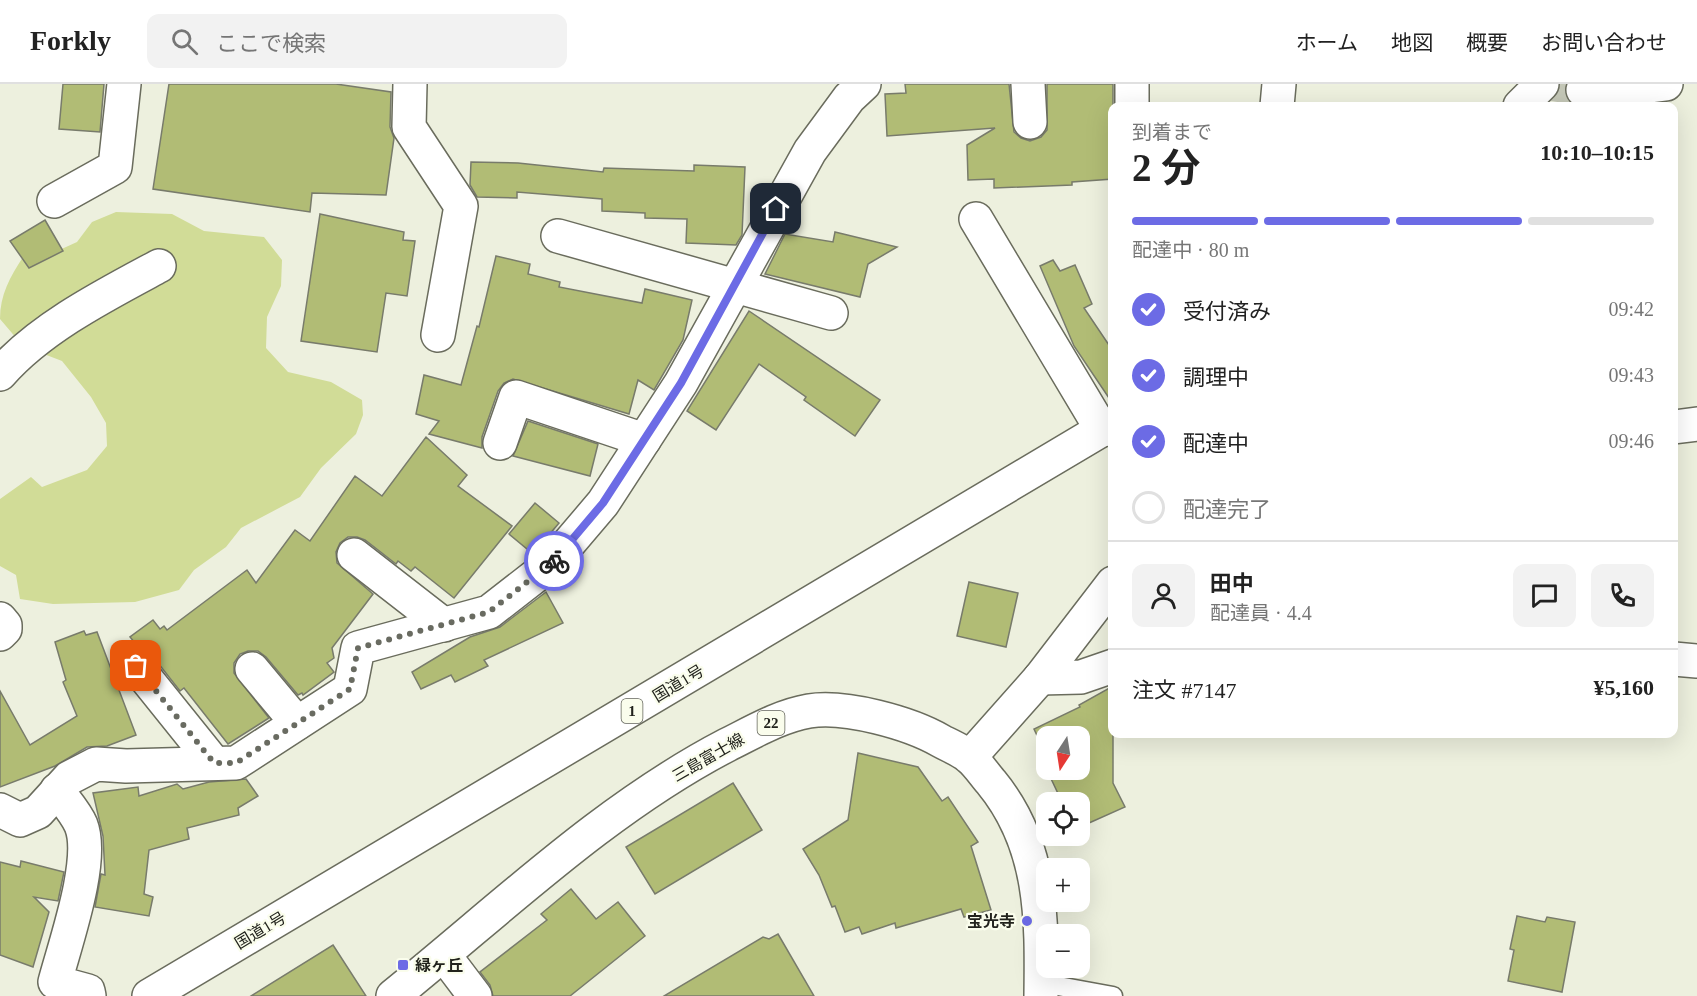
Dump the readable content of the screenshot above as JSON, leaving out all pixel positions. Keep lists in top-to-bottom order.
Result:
{
  "streets": {
    "main road": [
      "国道1号",
      "1",
      "22",
      "三島富士線"
    ]
  },
  "places": {
    "other": ["宝光寺"],
    "transit": ["緑ヶ丘"]
  },
  "north": "bottom",
  "page": {
    "header": "Forkly",
    "search": "ここで検索",
    "nav": [
      "ホーム",
      "地図",
      "概要",
      "お問い合わせ"
    ],
    "heading": ["2 分", "到着まで", "10:10–10:15"],
    "panel": [
      "田中",
      "配達員 · 4.4",
      "注文 #7147",
      "¥5,160"
    ],
    "bar": "配達中 · 80 m",
    "list": [
      ["受付済み", "09:42"],
      ["調理中", "09:43"],
      ["配達中", "09:46"],
      "配達完了"
    ],
    "map_buttons": ["+", "−"]
  }
}
